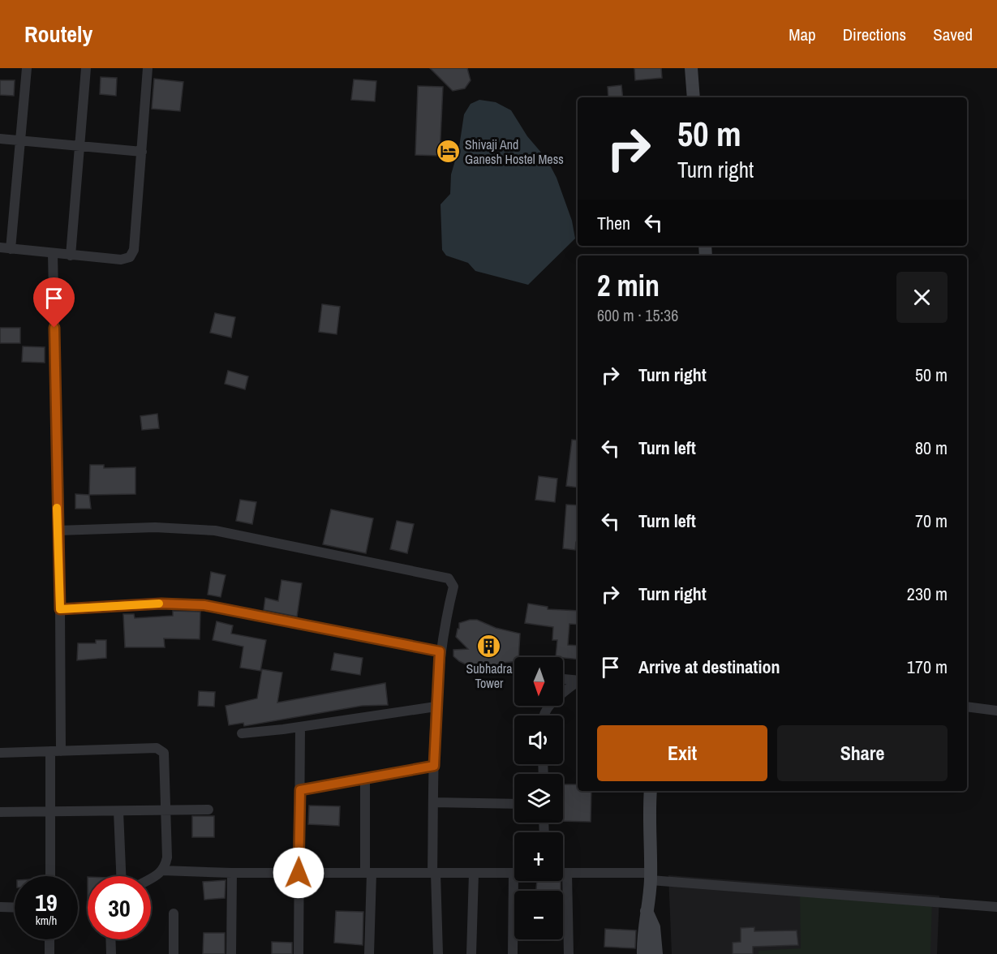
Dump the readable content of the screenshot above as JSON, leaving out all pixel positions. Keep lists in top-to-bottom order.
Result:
{
  "places": {
    "hotel": ["Shivaji And Ganesh Hostel Mess"],
    "building": ["Subhadra Tower"]
  },
  "north": "bottom",
  "page": {
    "header": "Routely",
    "nav": ["Map", "Directions", "Saved"],
    "turn": ["50 m", "Turn right"],
    "then": "Then",
    "heading": ["2 min", "600 m · 15:36"],
    "list": [
      {
        "name": "Turn right",
        "value": "50 m"
      },
      {
        "name": "Turn left",
        "value": "80 m"
      },
      {
        "name": "Turn left",
        "value": "70 m"
      },
      {
        "name": "Turn right",
        "value": "230 m"
      },
      {
        "name": "Arrive at destination",
        "value": "170 m"
      }
    ],
    "map_buttons": ["+", "−"],
    "buttons": ["Exit", "Share"],
    "speed": "19 km/h",
    "limit": "30"
  }
}
